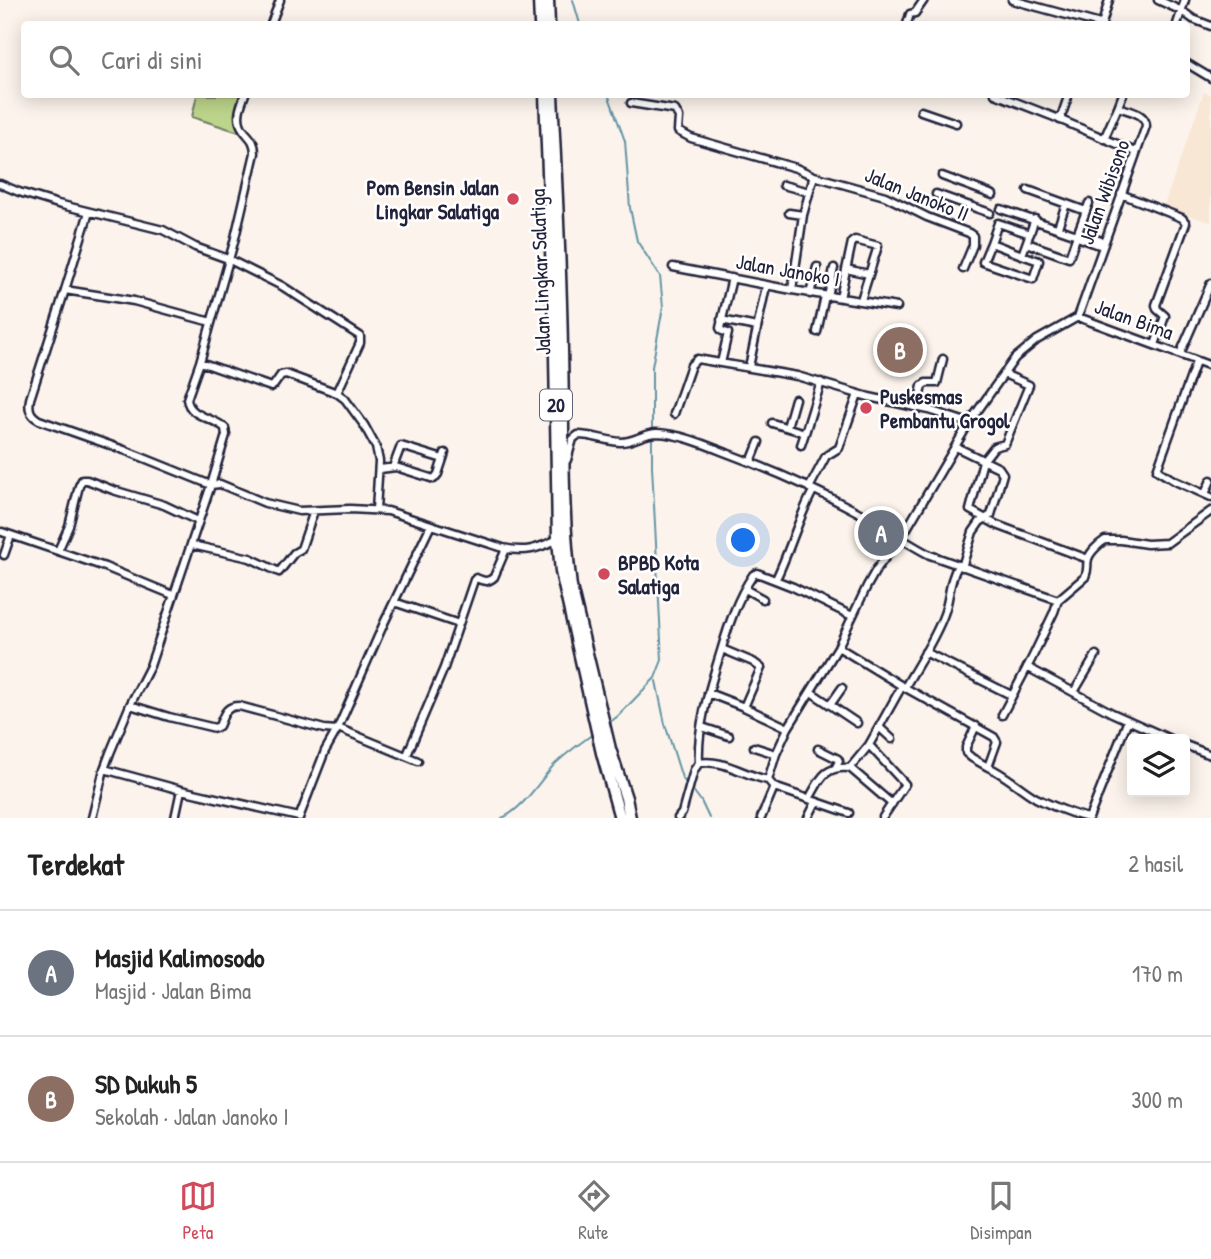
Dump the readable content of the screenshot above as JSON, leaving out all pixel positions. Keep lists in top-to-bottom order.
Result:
{
  "streets": {
    "highway": ["Jalan Lingkar Salatiga", "20"],
    "street": [
      "Jalan Wibisono",
      "Jalan Janoko II",
      "Jalan Janoko I",
      "Jalan Bima"
    ]
  },
  "crossings": [
    ["Jalan Wibisono", "Jalan Bima"]
  ],
  "places": ["Pom Bensin Jalan Lingkar Salatiga", "Puskesmas Pembantu Grogol", "BPBD Kota Salatiga"],
  "page": {
    "search": "Cari di sini",
    "pins": ["B", "A"],
    "heading": ["Terdekat", "2 hasil"],
    "list": [
      {
        "mark": "A",
        "name": "Masjid Kalimosodo",
        "note": "Masjid · Jalan Bima",
        "value": "170 m"
      },
      {
        "mark": "B",
        "name": "SD Dukuh 5",
        "note": "Sekolah · Jalan Janoko I",
        "value": "300 m"
      }
    ],
    "nav": ["Peta", "Rute", "Disimpan"]
  }
}
